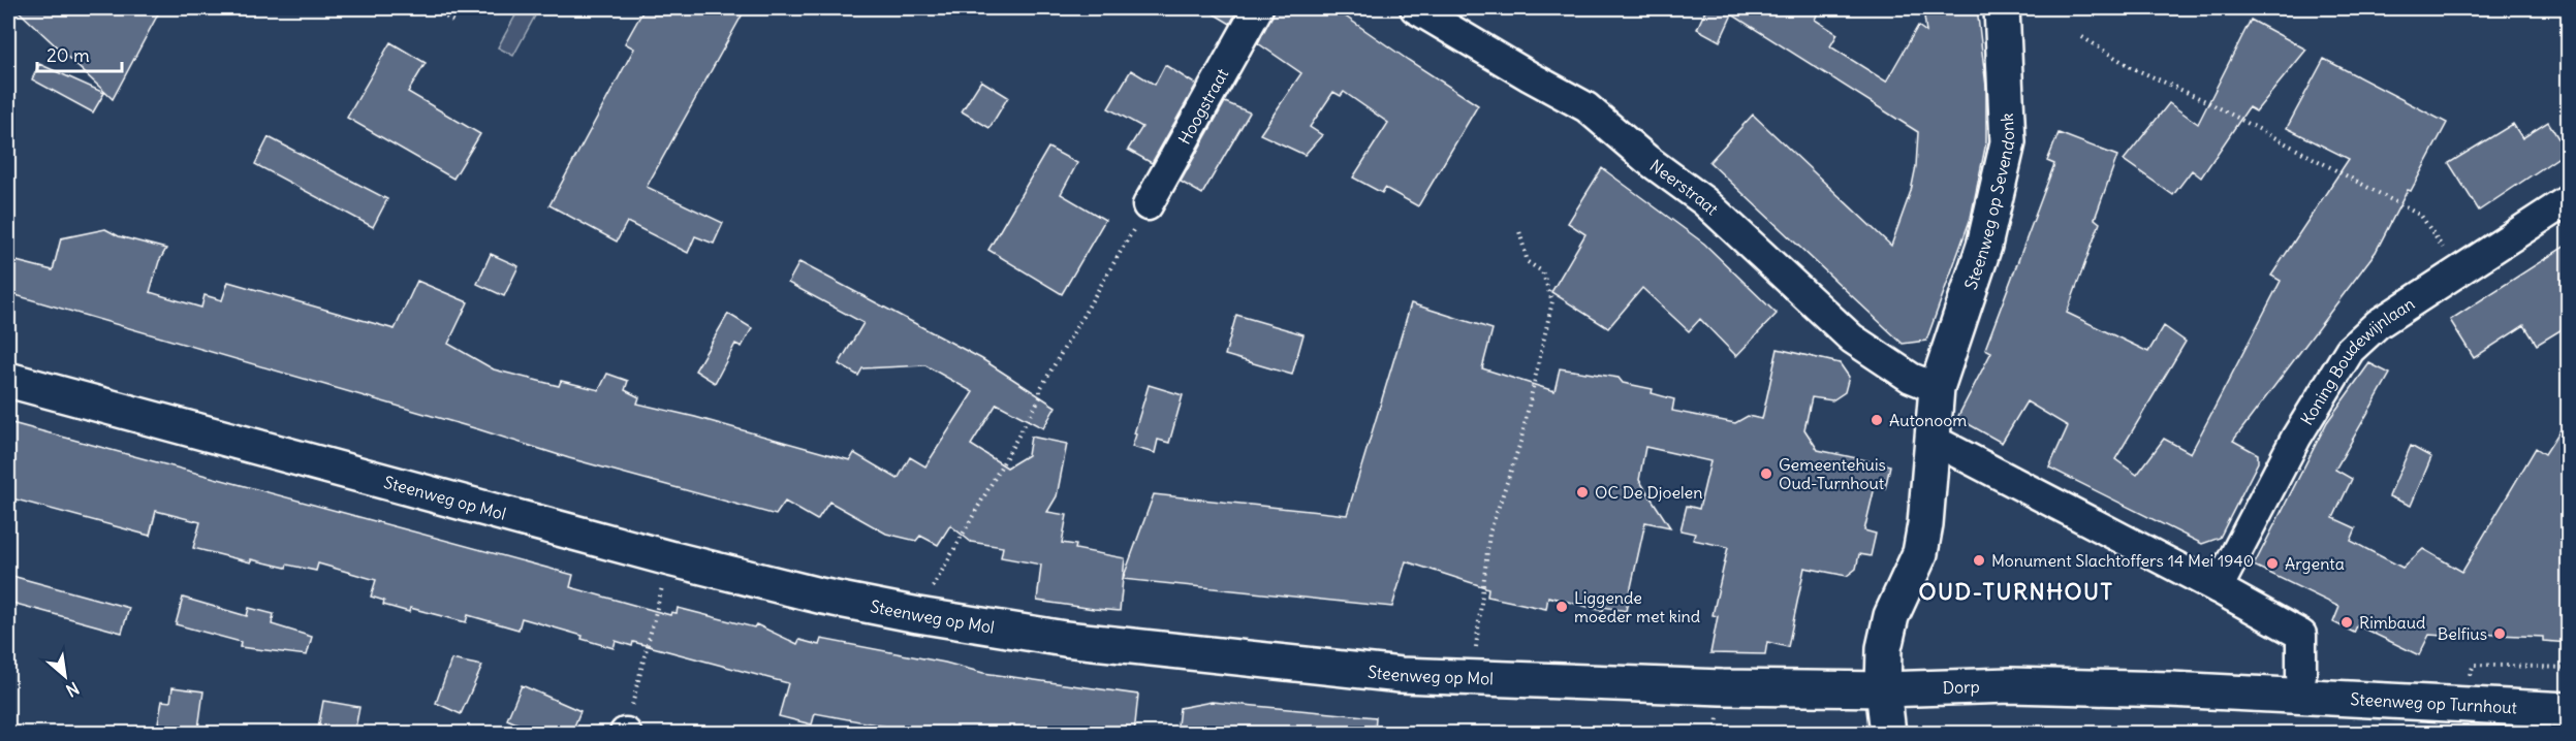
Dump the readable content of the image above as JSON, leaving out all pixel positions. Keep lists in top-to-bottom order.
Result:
{
  "streets": {
    "main road": [
      "Steenweg op Sevendonk",
      "Steenweg op Mol",
      "Dorp",
      "Steenweg op Turnhout"
    ],
    "street": ["Hoogstraat", "Neerstraat", "Koning Boudewijnlaan"]
  },
  "crossings": [
    ["Neerstraat", "Steenweg op Sevendonk"],
    ["Steenweg op Mol", "Dorp"],
    ["Dorp", "Steenweg op Turnhout"]
  ],
  "districts": ["OUD-TURNHOUT"],
  "places": [
    "Autonoom",
    "Gemeentehuis Oud-Turnhout",
    "OC De Djoelen",
    "Monument Slachtoffers 14 Mei 1940",
    "Argenta",
    "Liggende moeder met kind",
    "Rimbaud",
    "Belfius"
  ],
  "scale_bar": "20 m",
  "north": "bottom right"
}
